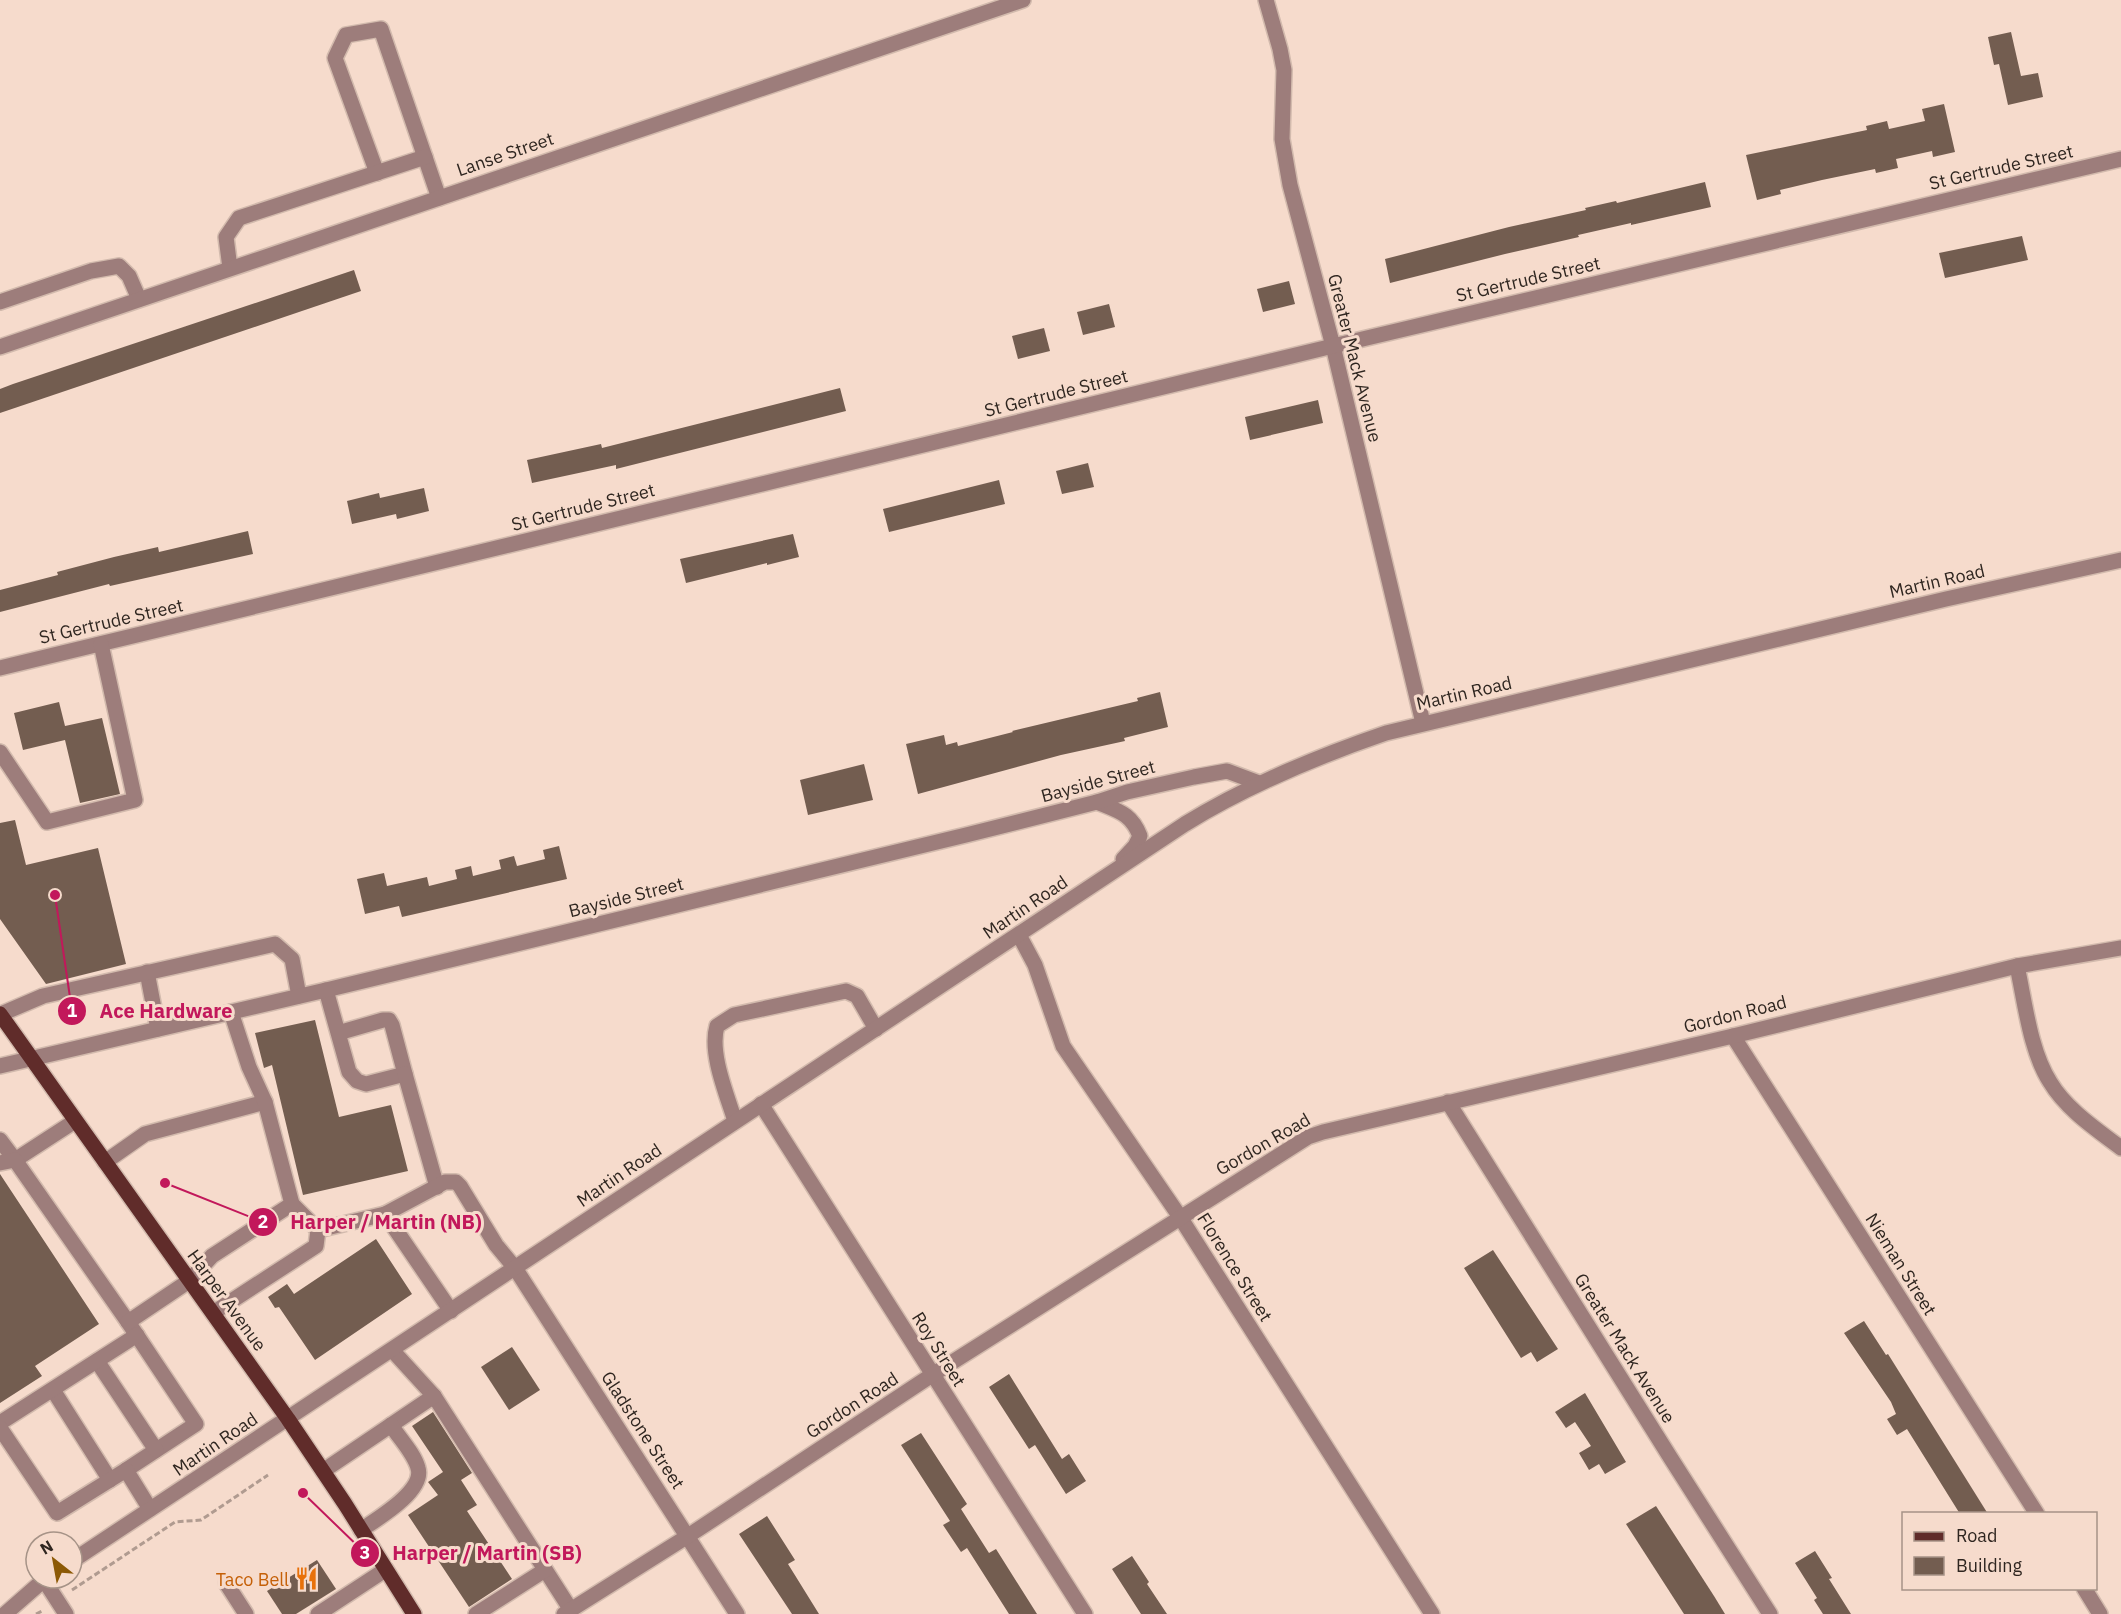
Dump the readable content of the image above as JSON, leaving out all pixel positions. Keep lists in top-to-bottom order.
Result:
{
  "streets": {
    "main road": ["Harper Avenue"],
    "street": [
      "Lanse Street",
      "St Gertrude Street",
      "Greater Mack Avenue",
      "Martin Road",
      "Bayside Street",
      "Gordon Road",
      "Nieman Street",
      "Florence Street",
      "Roy Street",
      "Gladstone Street"
    ]
  },
  "crossings": [
    ["St Gertrude Street", "Greater Mack Avenue"],
    ["Greater Mack Avenue", "Martin Road"],
    ["Greater Mack Avenue", "Gordon Road"],
    ["Martin Road", "Bayside Street"],
    ["Martin Road", "Florence Street"],
    ["Martin Road", "Harper Avenue"],
    ["Martin Road", "Roy Street"],
    ["Martin Road", "Gladstone Street"],
    ["Bayside Street", "Harper Avenue"],
    ["Gordon Road", "Nieman Street"],
    ["Gordon Road", "Florence Street"],
    ["Gordon Road", "Roy Street"],
    ["Gordon Road", "Gladstone Street"]
  ],
  "places": {
    "other": ["Ace Hardware", "Harper / Martin (NB)", "Harper / Martin (SB)"],
    "restaurant": ["Taco Bell"]
  },
  "legend": ["Road", "Building"],
  "north": "top left"
}
